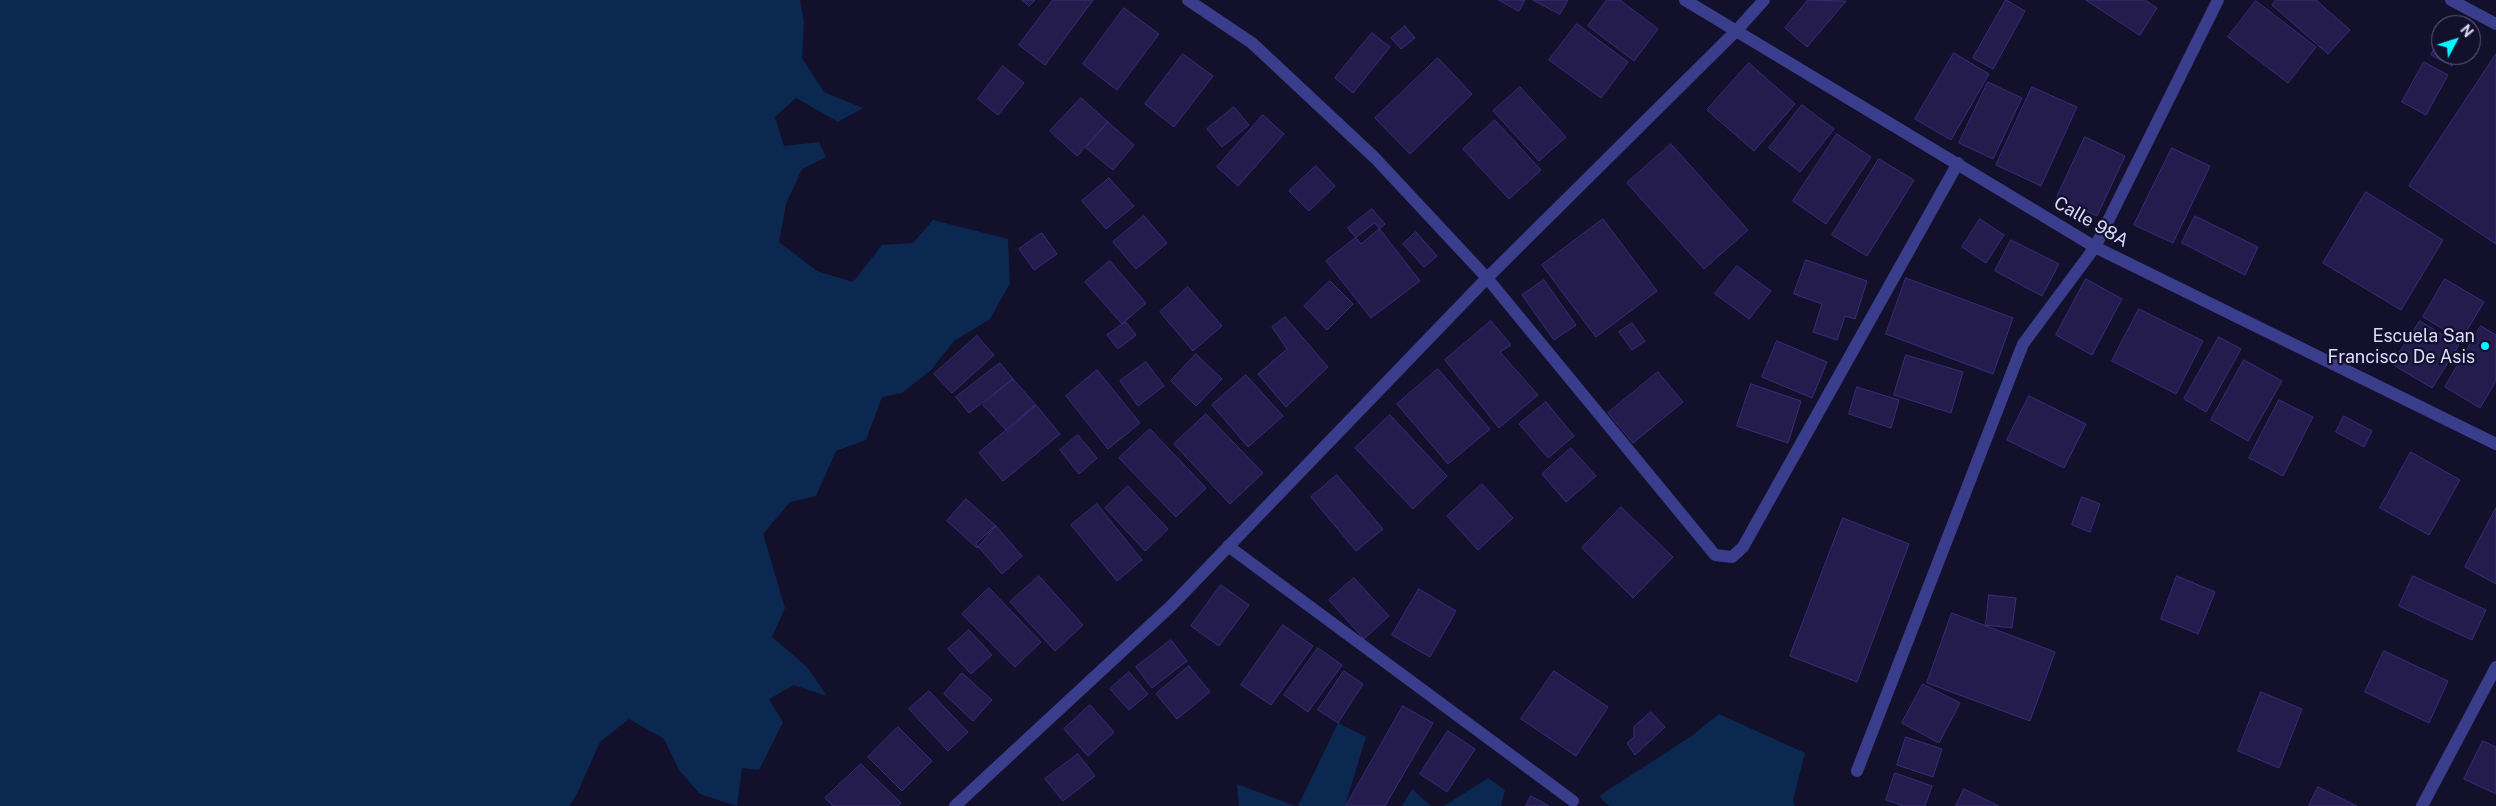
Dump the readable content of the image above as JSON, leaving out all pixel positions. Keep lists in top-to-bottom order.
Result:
{
  "streets": {
    "street": ["Calle 98A"]
  },
  "places": ["Escuela San Francisco De Asis"],
  "north": "top right"
}
